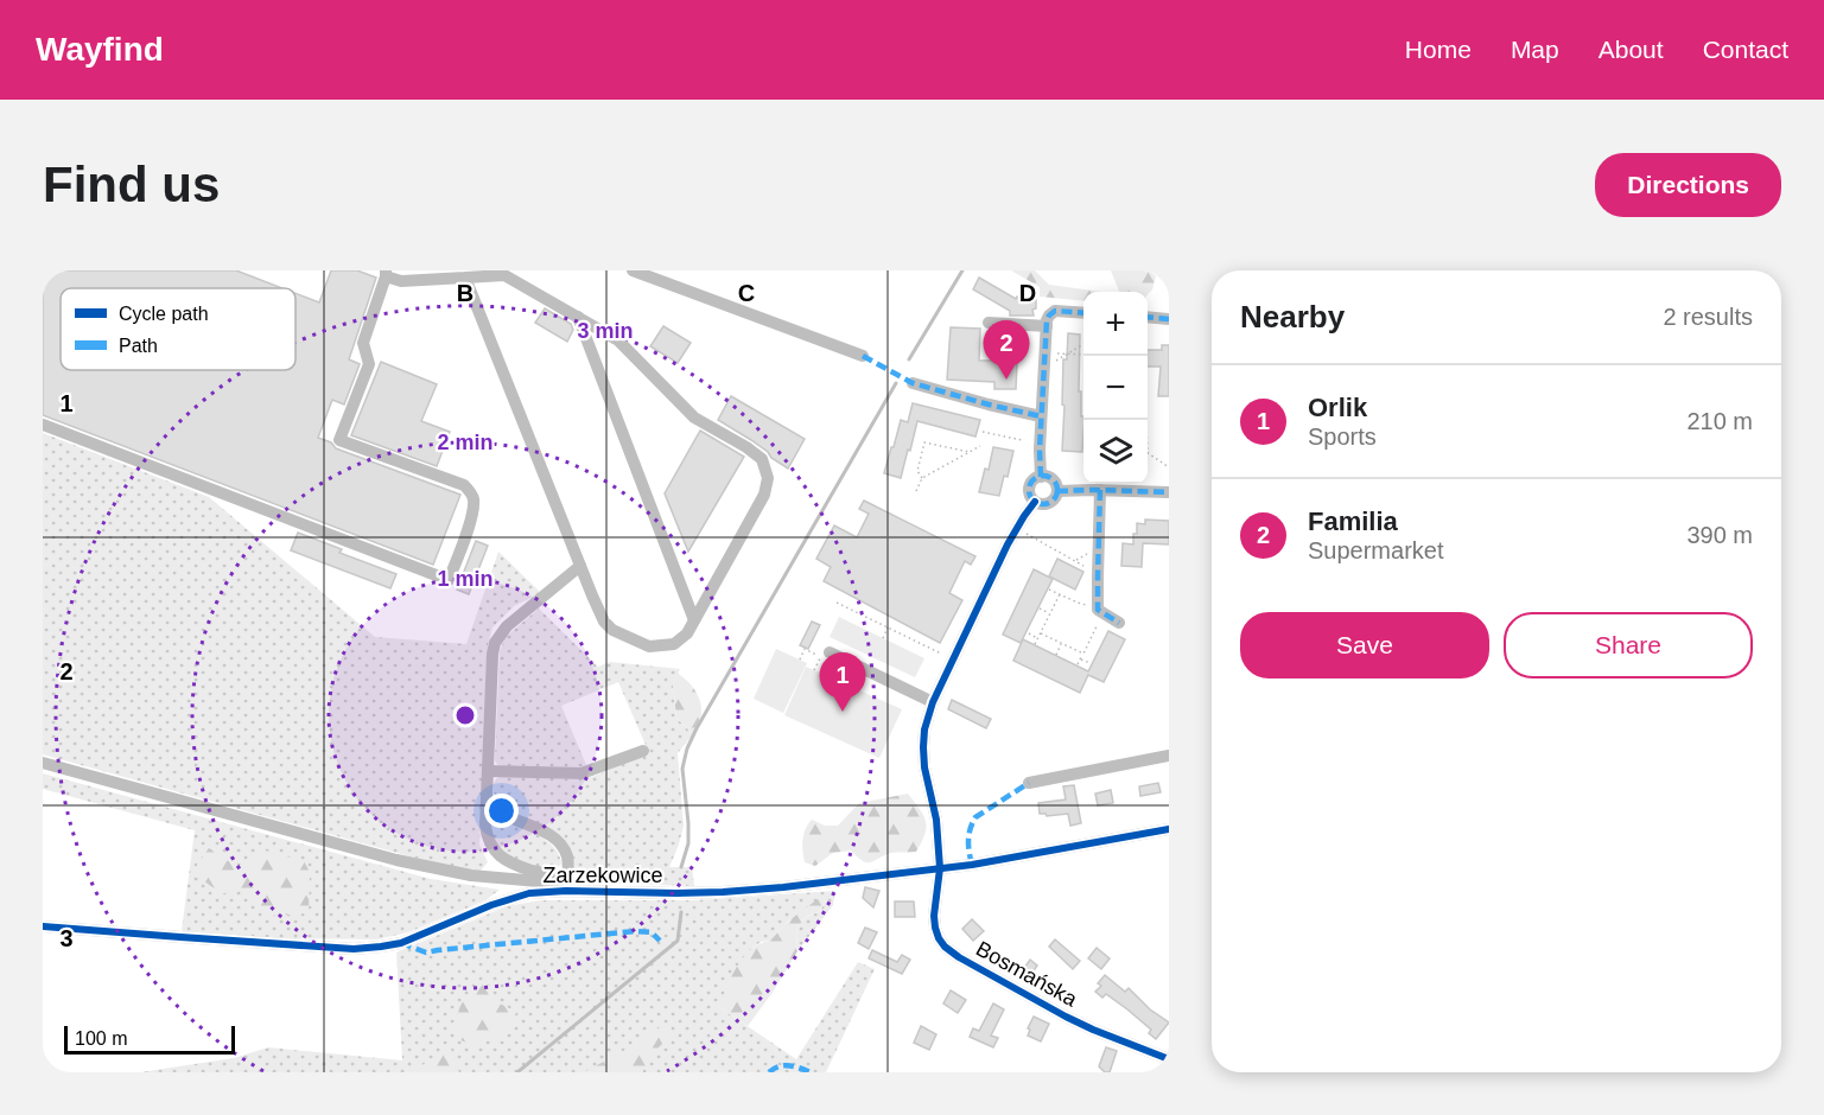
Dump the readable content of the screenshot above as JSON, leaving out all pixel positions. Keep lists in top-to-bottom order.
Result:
{
  "streets": {
    "street": ["Zarzekowice", "Bosmańska"]
  },
  "crossings": [
    ["Zarzekowice", "Bosmańska"]
  ],
  "legend": ["Cycle path", "Path"],
  "scale_bar": "100 m",
  "page": {
    "header": "Wayfind",
    "nav": [
      "Home",
      "Map",
      "About",
      "Contact"
    ],
    "buttons": [
      "Directions",
      ["Save", "Share"]
    ],
    "title": "Find us",
    "heading": ["Nearby", "2 results"],
    "map_buttons": ["+", "−"],
    "pins": ["2", "1"],
    "list": [
      {
        "mark": "1",
        "name": "Orlik",
        "note": "Sports",
        "value": "210 m"
      },
      {
        "mark": "2",
        "name": "Familia",
        "note": "Supermarket",
        "value": "390 m"
      }
    ],
    "scale": "100 m"
  },
  "grid": {
    "columns": ["B", "C", "D"],
    "rows": ["1", "2", "3"]
  },
  "rings": ["3 min", "2 min", "1 min"]
}
